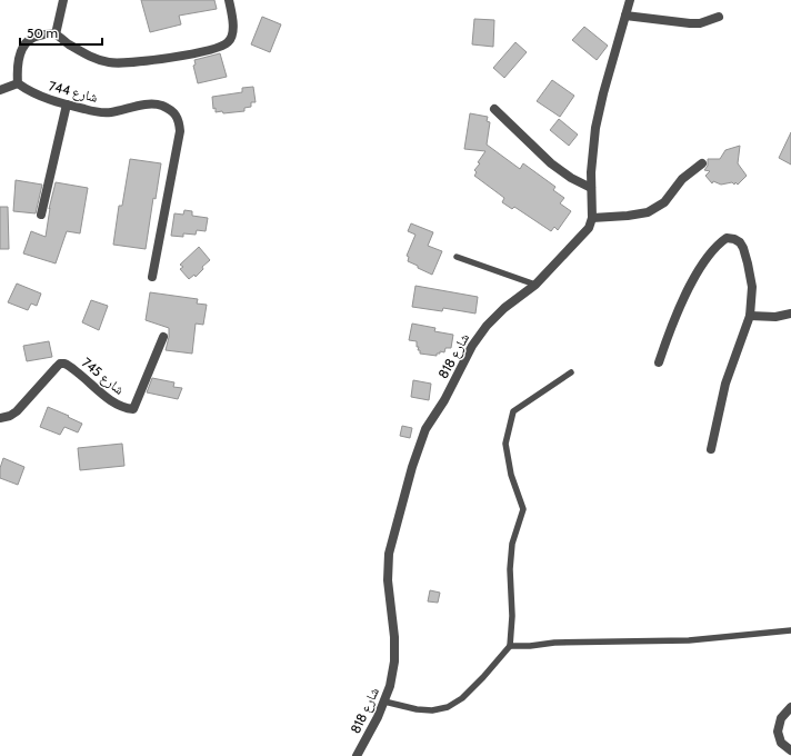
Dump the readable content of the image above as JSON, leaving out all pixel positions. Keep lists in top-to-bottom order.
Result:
{
  "streets": {
    "street": ["شارع 744", "شارع 818", "شارع 745"]
  },
  "scale_bar": "50 m"
}
